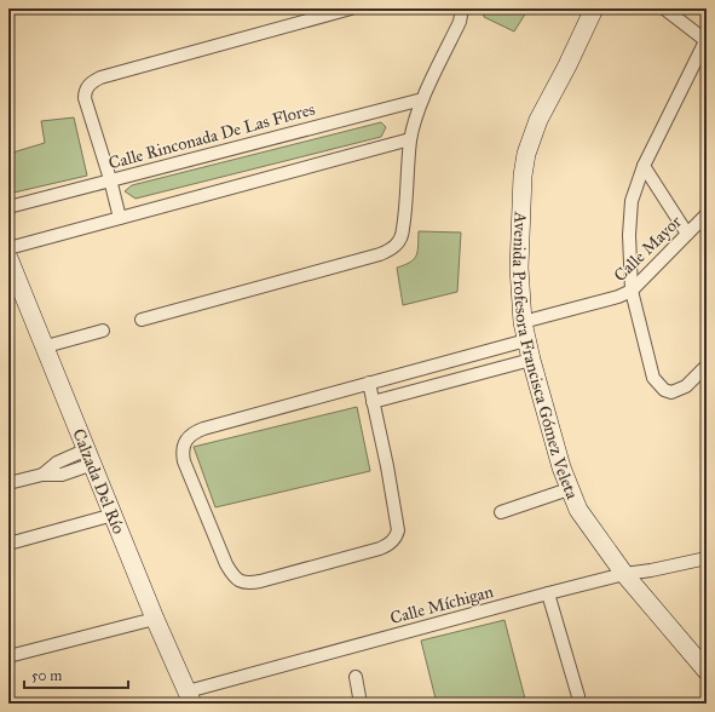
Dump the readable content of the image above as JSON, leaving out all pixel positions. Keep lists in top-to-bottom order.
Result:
{
  "streets": {
    "street": [
      "Calle Rinconada De Las Flores",
      "Calle Mayor",
      "Avenida Profesora Francisca Gómez Veleta",
      "Calzada Del Río",
      "Calle Míchigan"
    ]
  },
  "crossings": [
    ["Calle Mayor", "Avenida Profesora Francisca Gómez Veleta"],
    ["Avenida Profesora Francisca Gómez Veleta", "Calle Míchigan"],
    ["Calzada Del Río", "Calle Míchigan"]
  ],
  "scale_bar": "50 m"
}
